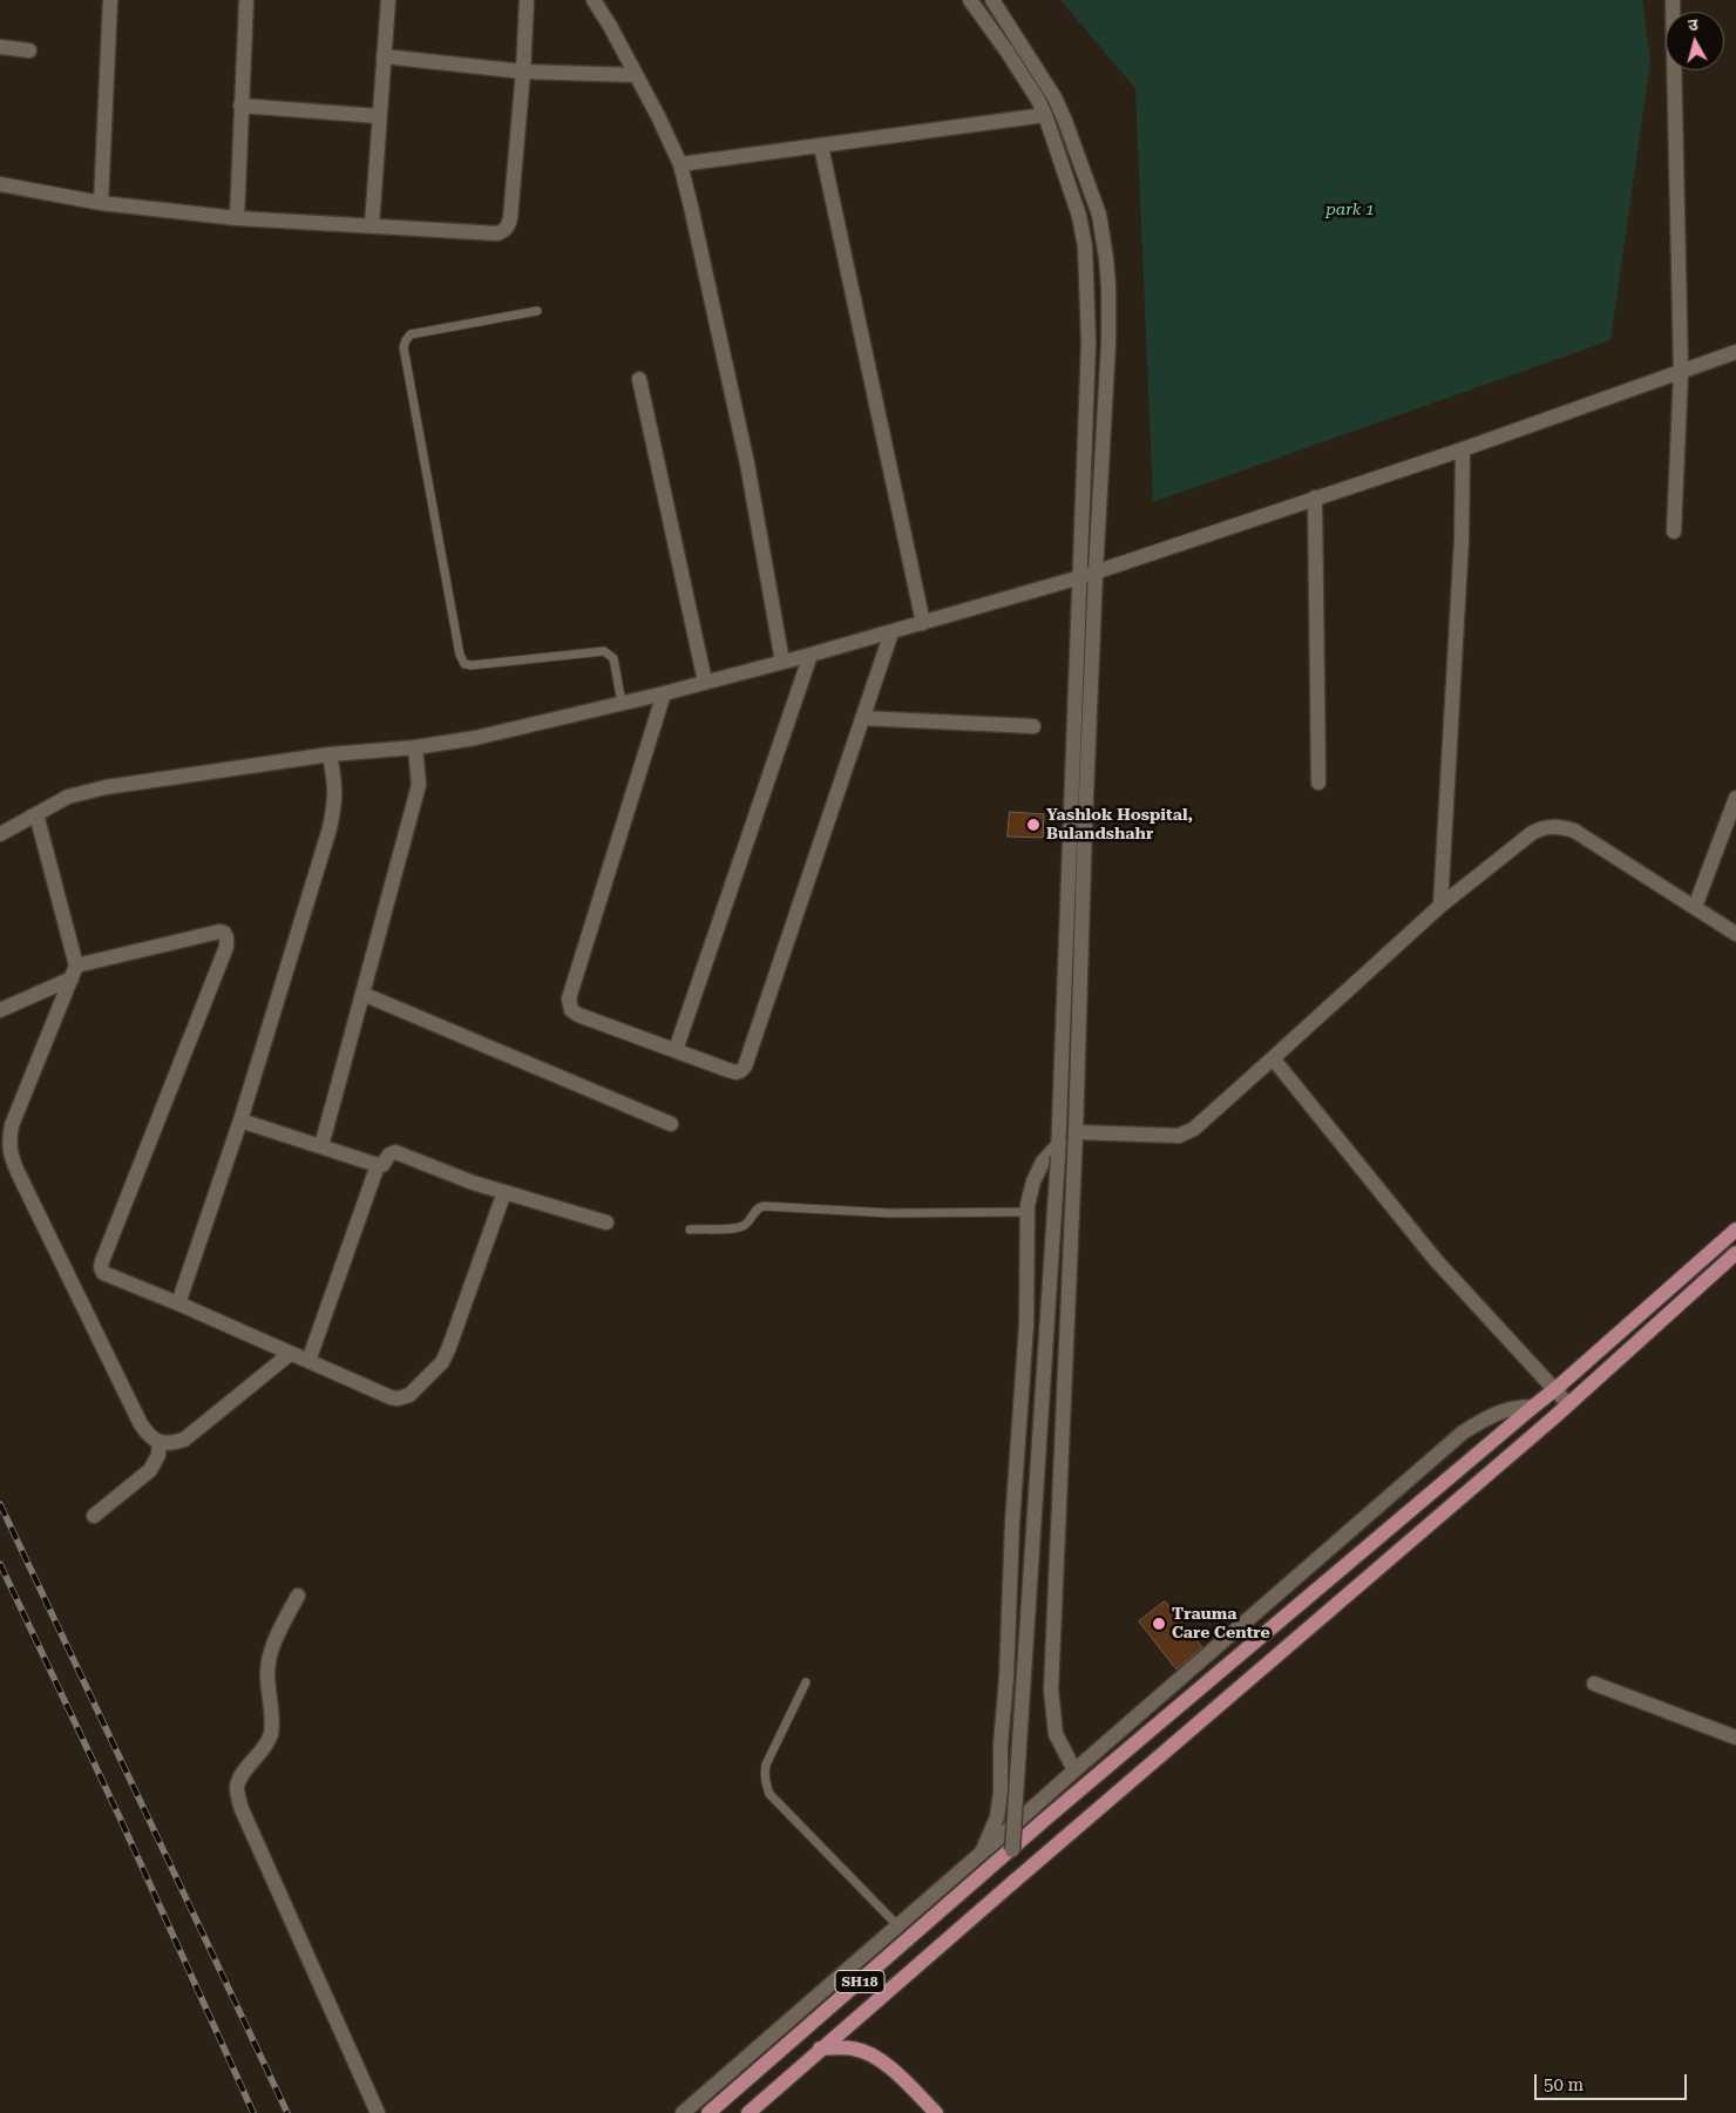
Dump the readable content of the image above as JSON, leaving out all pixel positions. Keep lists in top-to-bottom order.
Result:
{
  "streets": {
    "main road": ["SH18"]
  },
  "parks": ["park 1"],
  "places": ["Yashlok Hospital, Bulandshahr", "Trauma Care Centre"],
  "scale_bar": "50 m",
  "north": "top"
}
